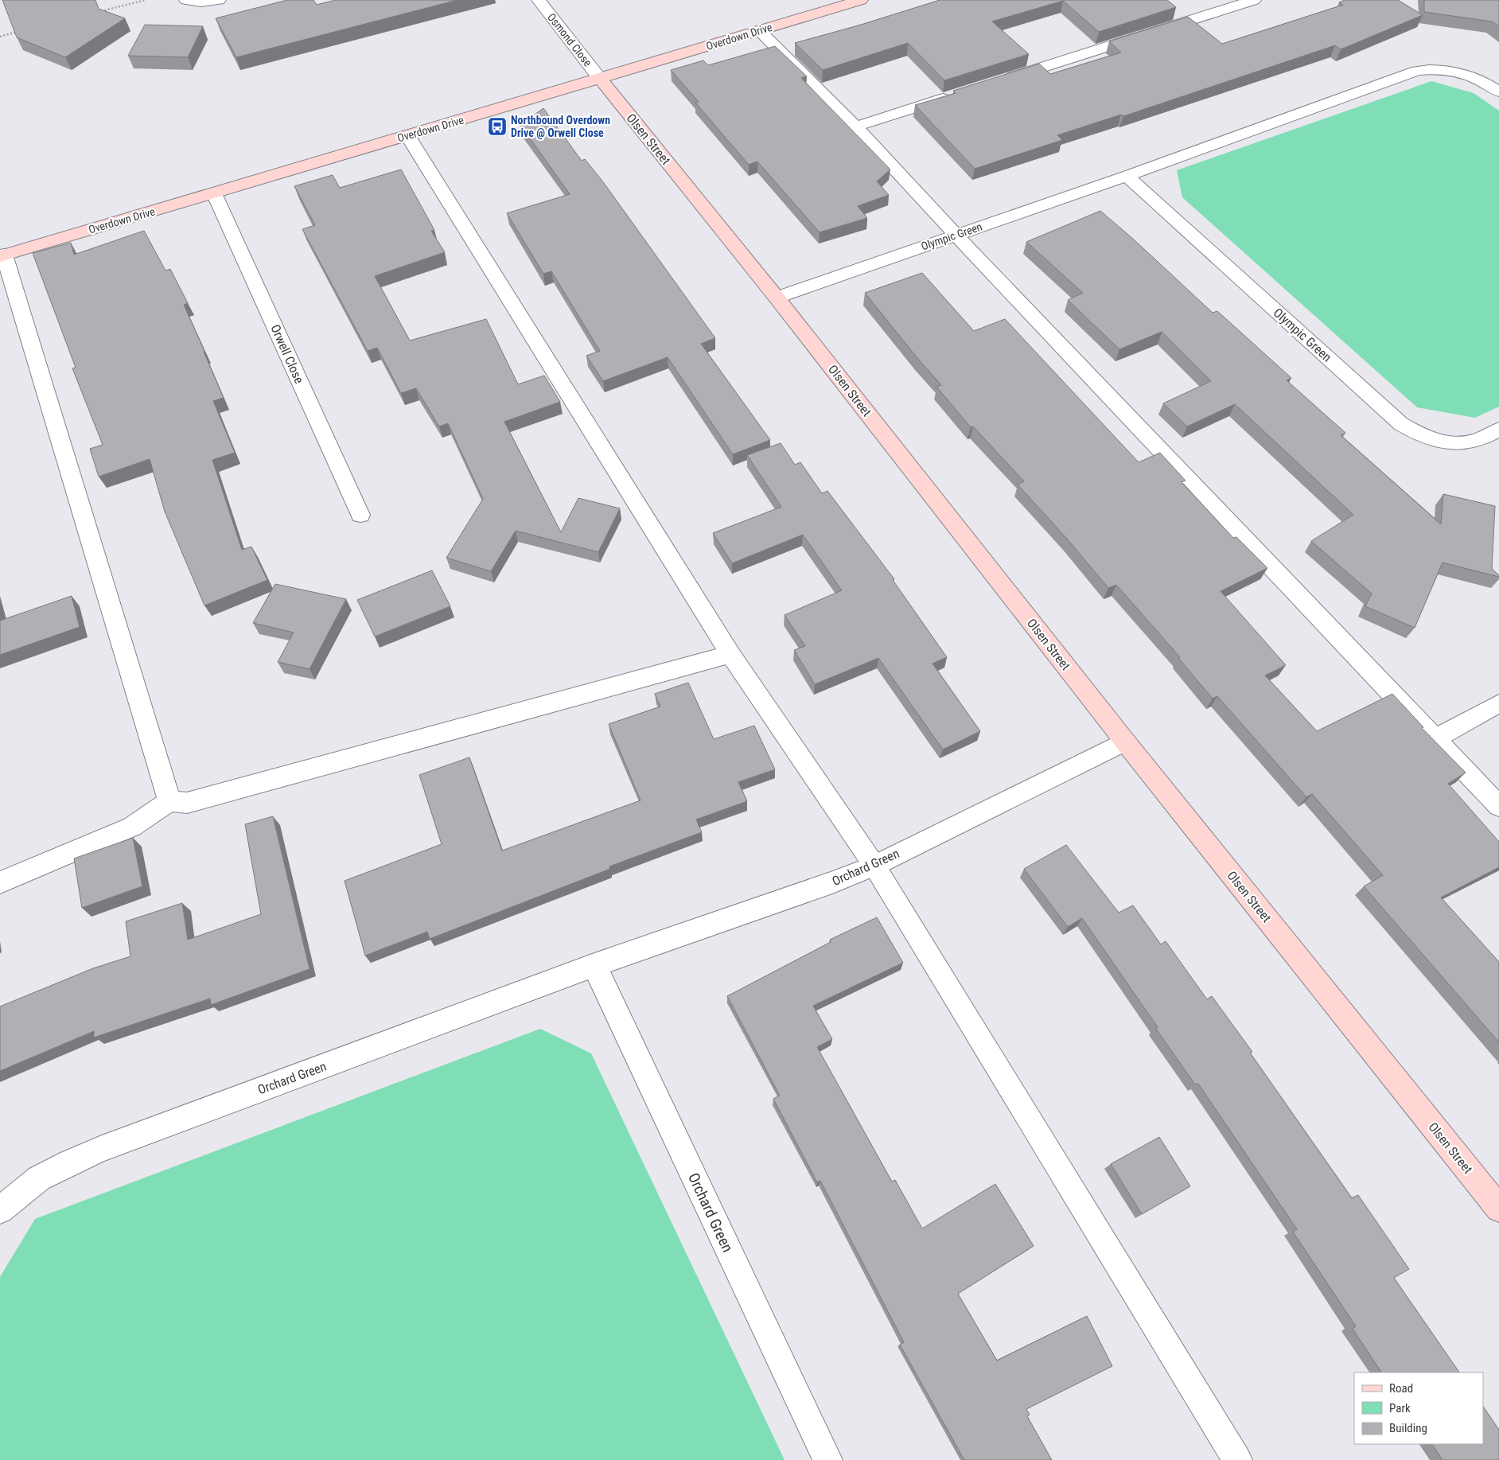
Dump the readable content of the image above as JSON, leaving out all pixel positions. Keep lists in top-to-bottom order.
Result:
{
  "streets": {
    "street": [
      "Overdown Drive",
      "Osmond Close",
      "Olsen Street",
      "Olympic Green",
      "Orwell Close",
      "Orchard Green"
    ]
  },
  "crossings": [
    ["Overdown Drive", "Osmond Close"],
    ["Overdown Drive", "Olsen Street"],
    ["Overdown Drive", "Orwell Close"],
    ["Osmond Close", "Olsen Street"],
    ["Olsen Street", "Olympic Green"],
    ["Olsen Street", "Orchard Green"]
  ],
  "places": {
    "bus stop": ["Northbound Overdown Drive @ Orwell Close"]
  },
  "legend": ["Road", "Park", "Building"]
}
